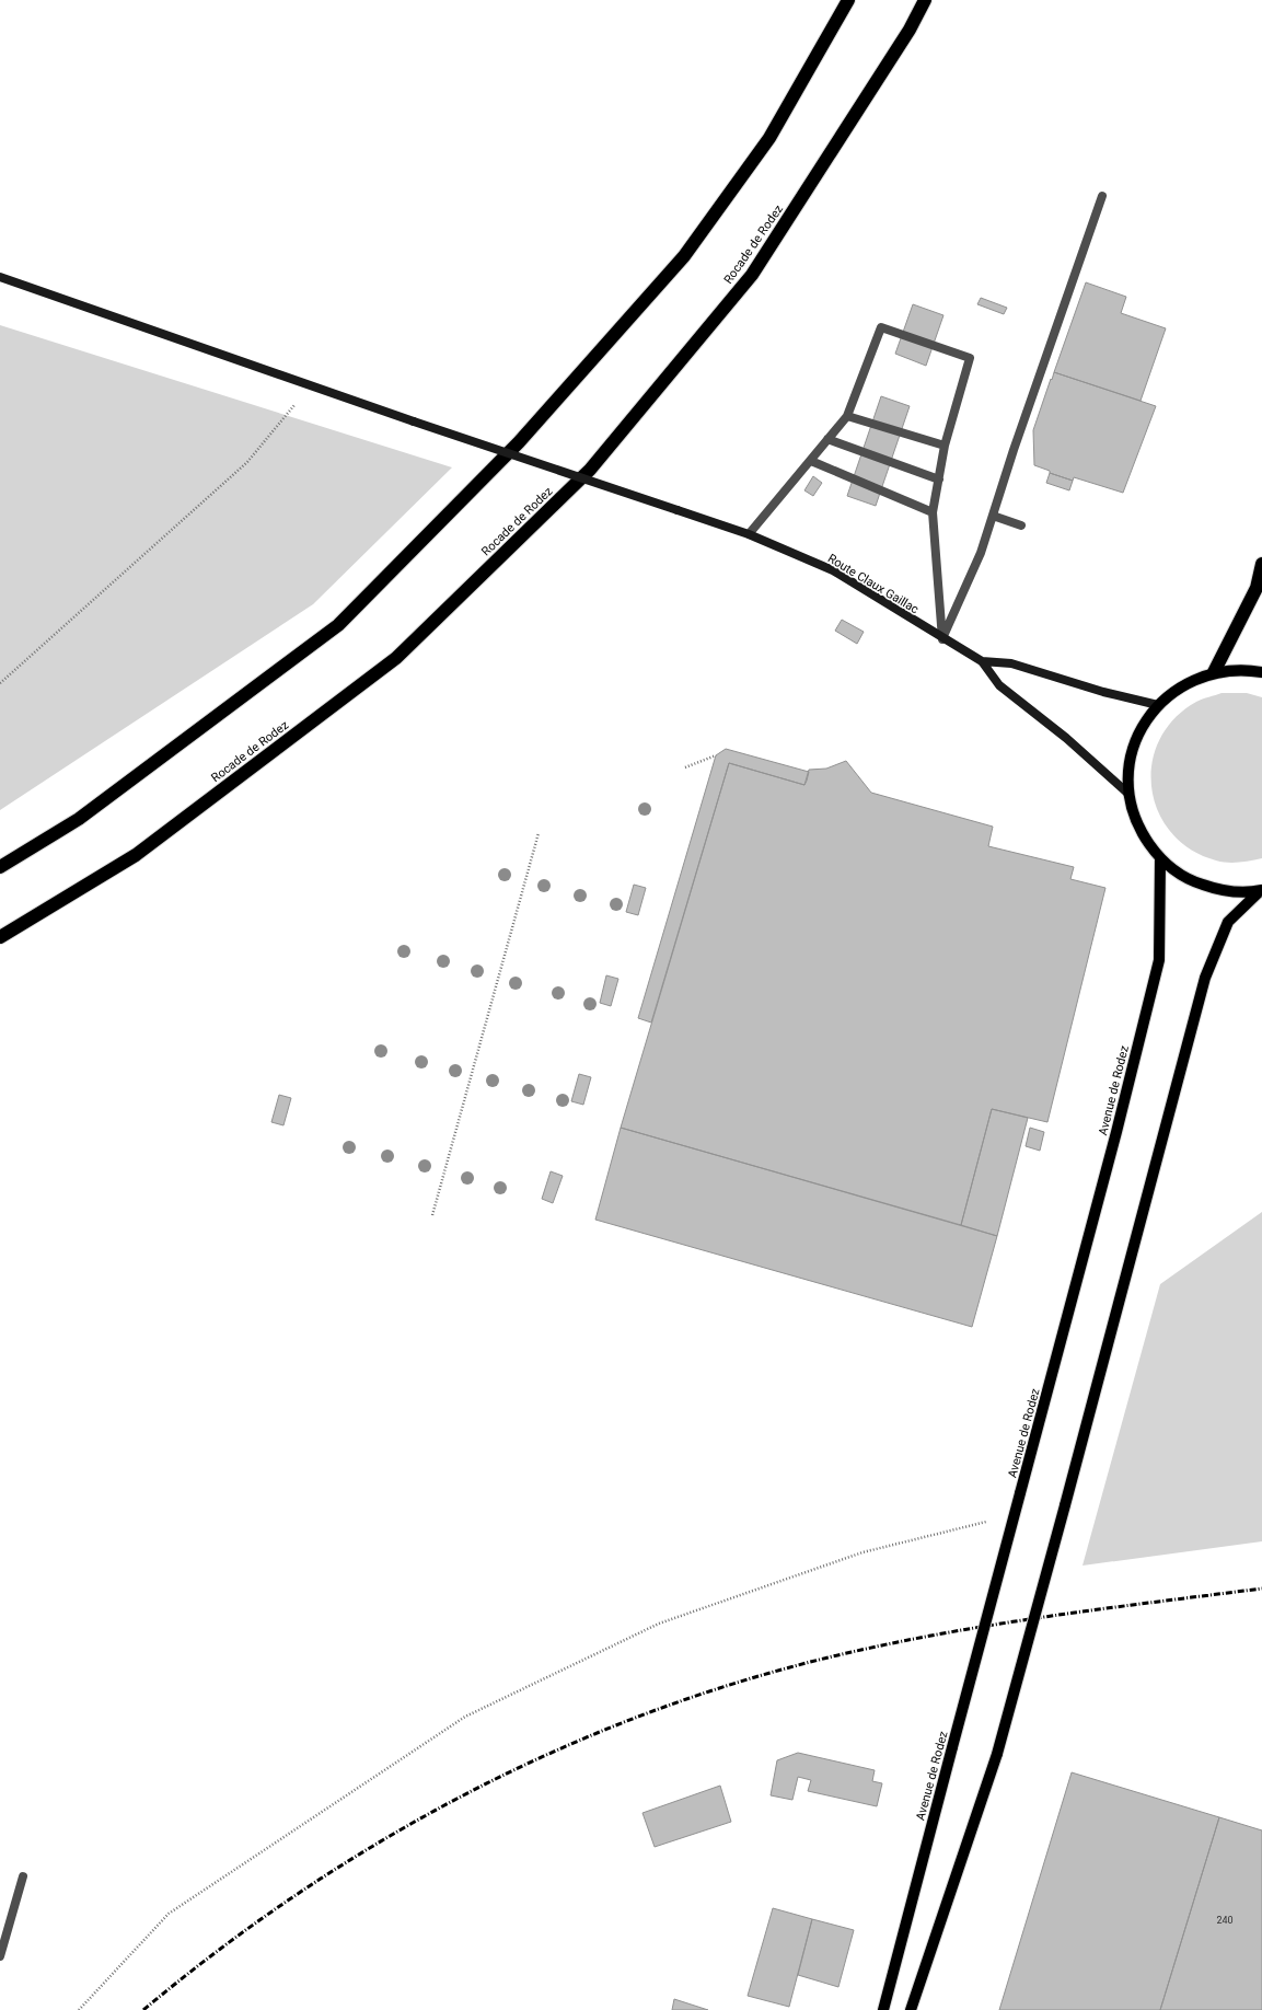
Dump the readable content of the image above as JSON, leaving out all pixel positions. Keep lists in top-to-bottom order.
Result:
{
  "streets": {
    "highway": ["Rocade de Rodez"],
    "main road": ["Avenue de Rodez"],
    "street": ["Route Claux Gaillac"]
  },
  "house_numbers": ["240"]
}
